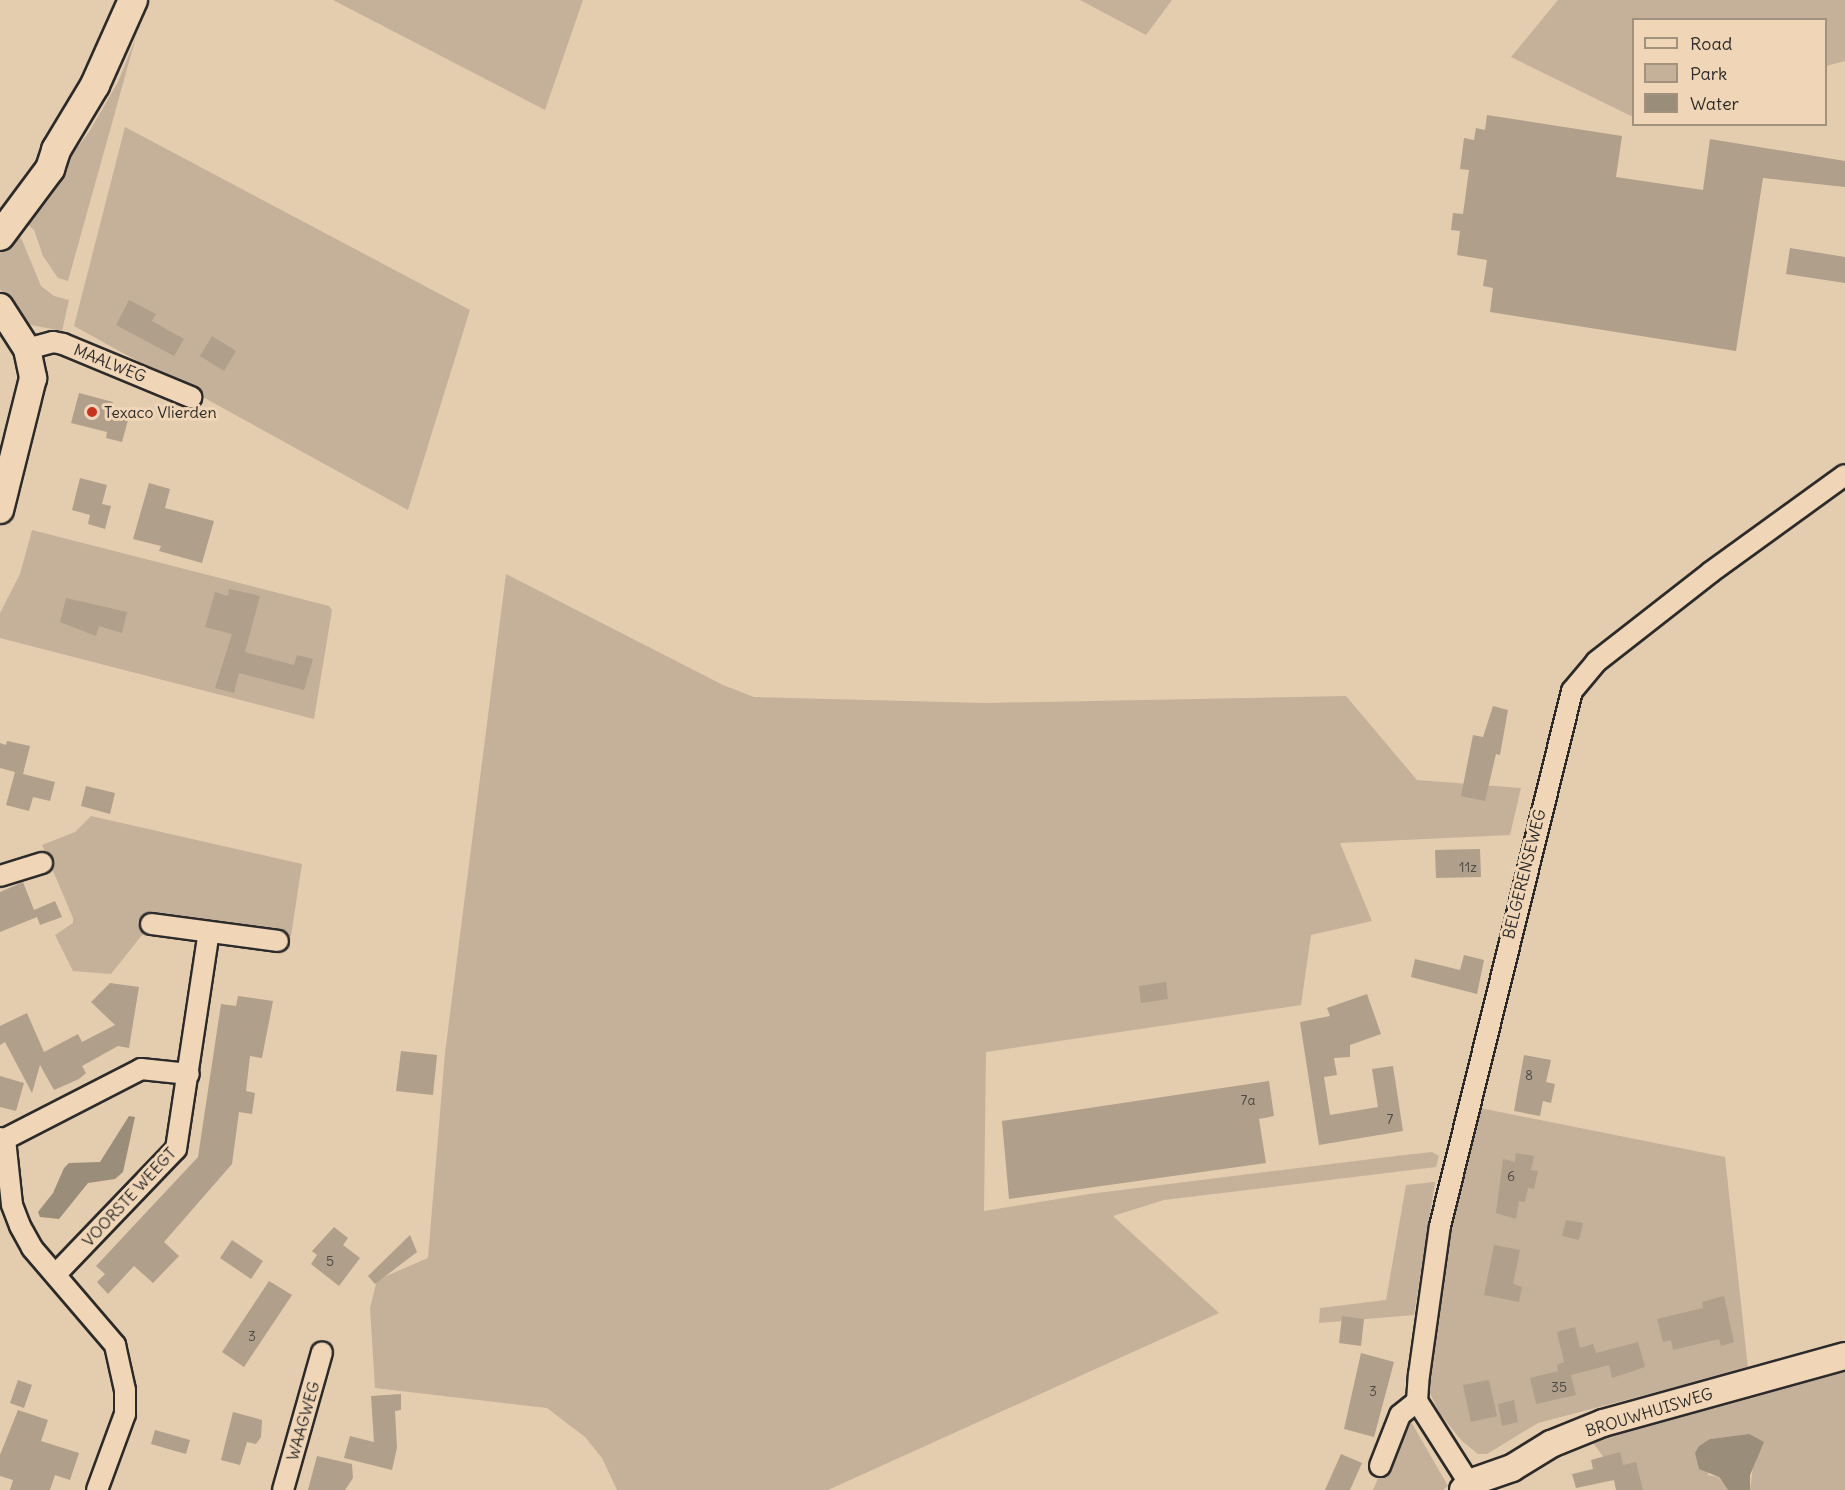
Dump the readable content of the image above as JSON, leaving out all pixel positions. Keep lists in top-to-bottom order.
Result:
{
  "streets": {
    "street": [
      "MAALWEG",
      "BELGERENSEWEG",
      "VOORSTE WEEGT",
      "BROUWHUISWEG",
      "WAAGWEG"
    ]
  },
  "places": ["Texaco Vlierden"],
  "house_numbers": [
    "11z",
    "8",
    "7a",
    "7",
    "6",
    "5",
    "3",
    "35",
    "3"
  ],
  "legend": ["Road", "Park", "Water"]
}
